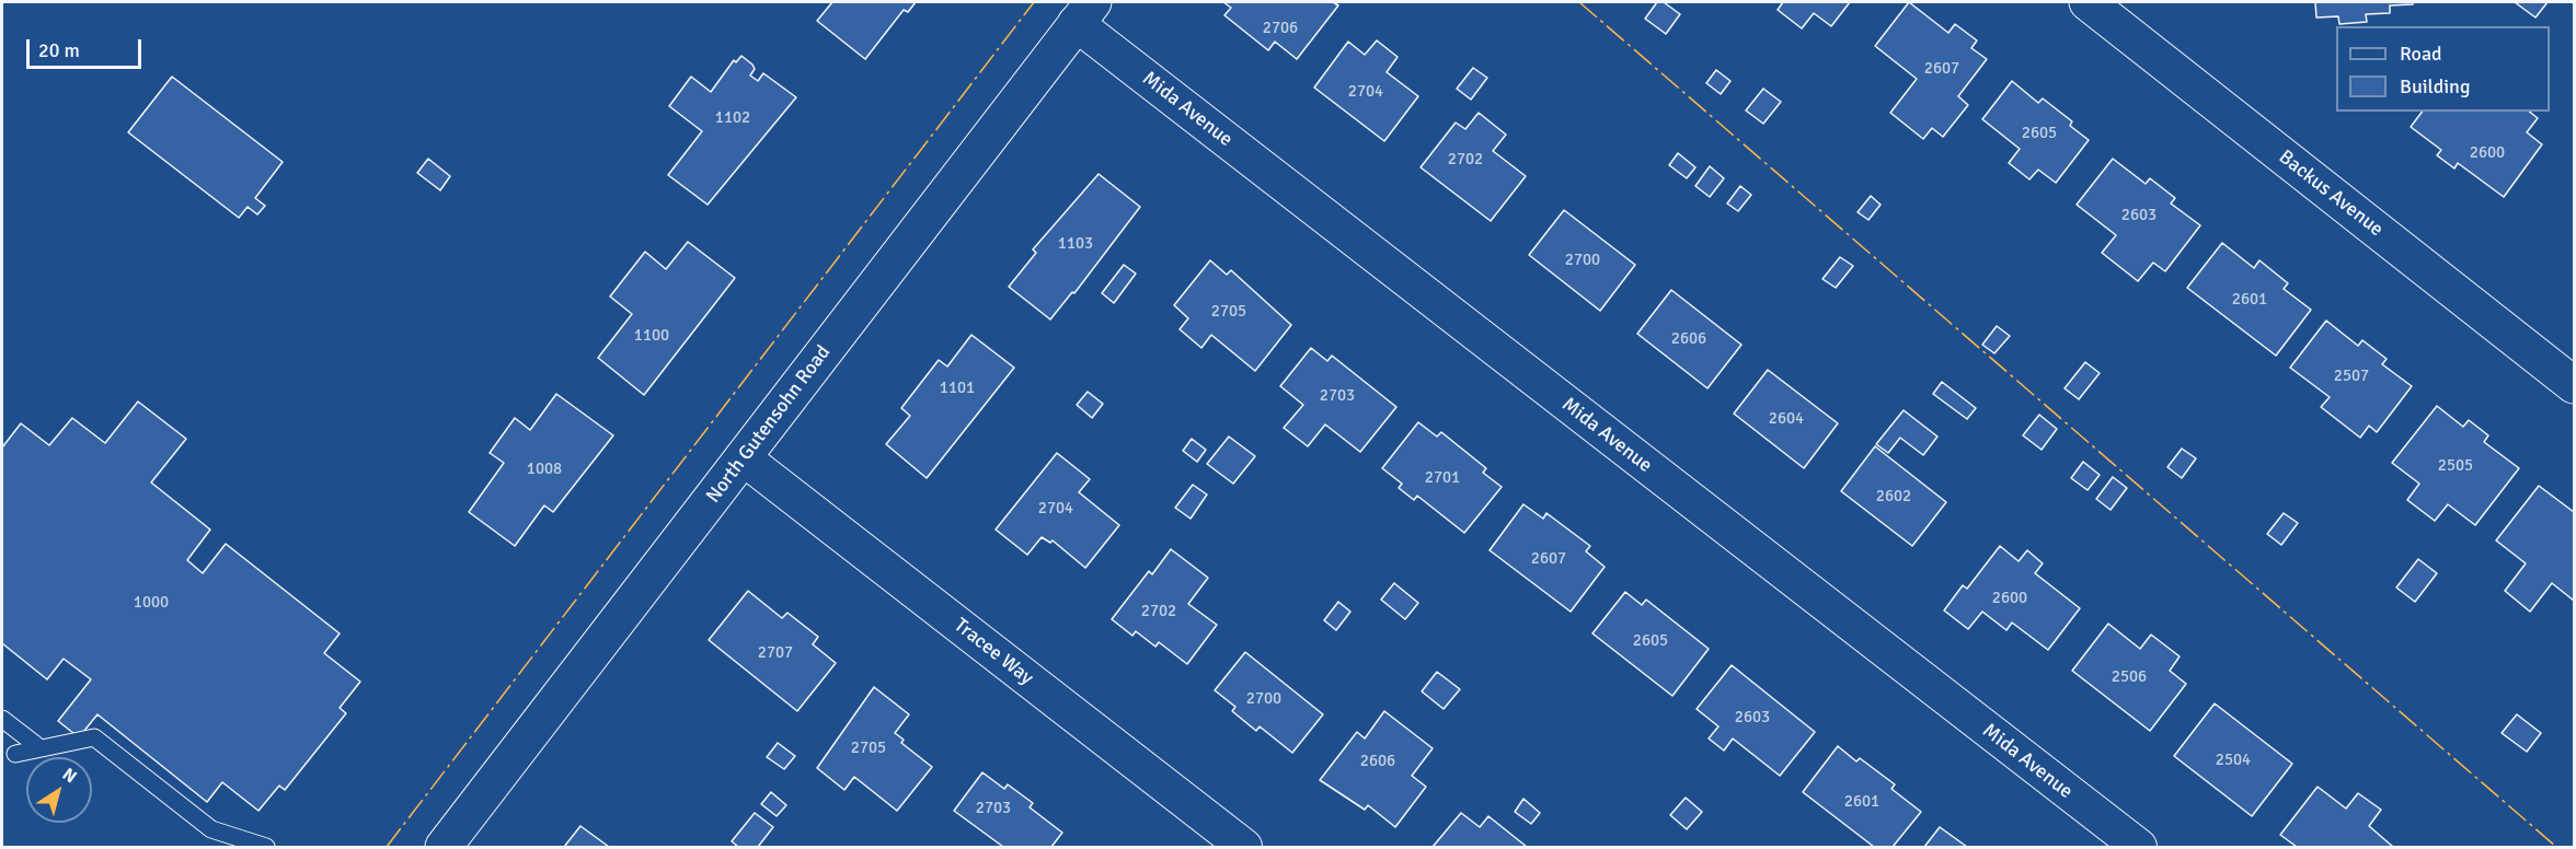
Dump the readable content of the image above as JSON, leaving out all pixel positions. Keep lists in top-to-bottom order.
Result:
{
  "streets": {
    "street": [
      "Mida Avenue",
      "Backus Avenue",
      "North Gutensohn Road",
      "Tracee Way"
    ]
  },
  "crossings": [
    ["Mida Avenue", "North Gutensohn Road"],
    ["North Gutensohn Road", "Tracee Way"]
  ],
  "house_numbers": [
    "2706",
    "2607",
    "2704",
    "1102",
    "2605",
    "2600",
    "2702",
    "2603",
    "1103",
    "2700",
    "2601",
    "2705",
    "1100",
    "2606",
    "2507",
    "1101",
    "2703",
    "2604",
    "2505",
    "1008",
    "2701",
    "2602",
    "2704",
    "2607",
    "2600",
    "1000",
    "2702",
    "2605",
    "2707",
    "2506",
    "2700",
    "2603",
    "2705",
    "2504",
    "2606",
    "2601",
    "2703"
  ],
  "legend": ["Road", "Building"],
  "scale_bar": "20 m",
  "north": "top right"
}
